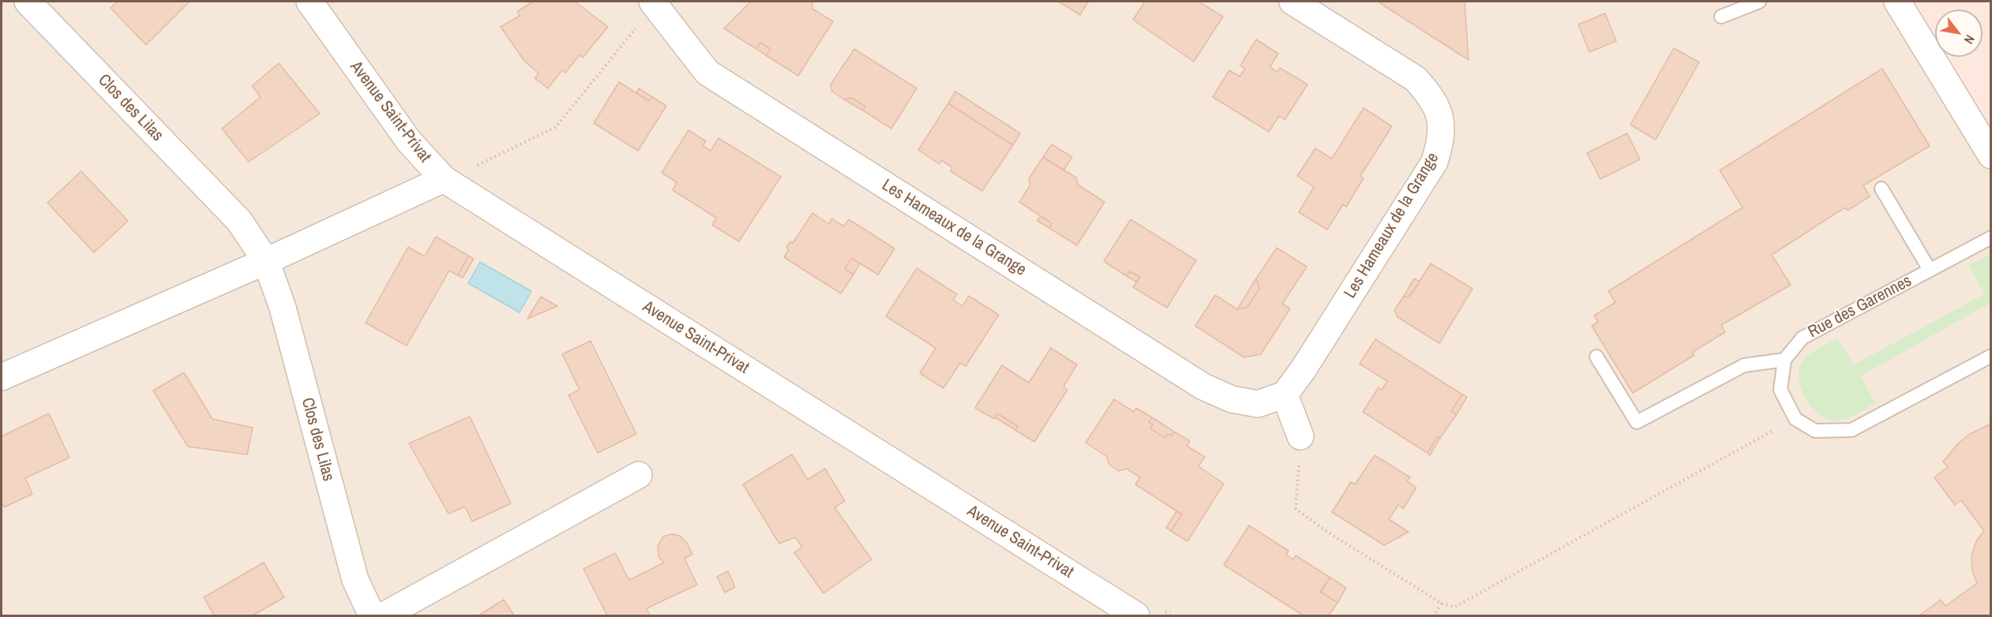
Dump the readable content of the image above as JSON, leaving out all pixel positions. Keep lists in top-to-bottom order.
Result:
{
  "streets": {
    "street": ["Clos des Lilas", "Avenue Saint-Privat", "Les Hameaux de la Grange"],
    "lane": ["Rue des Garennes"]
  },
  "north": "bottom right"
}
